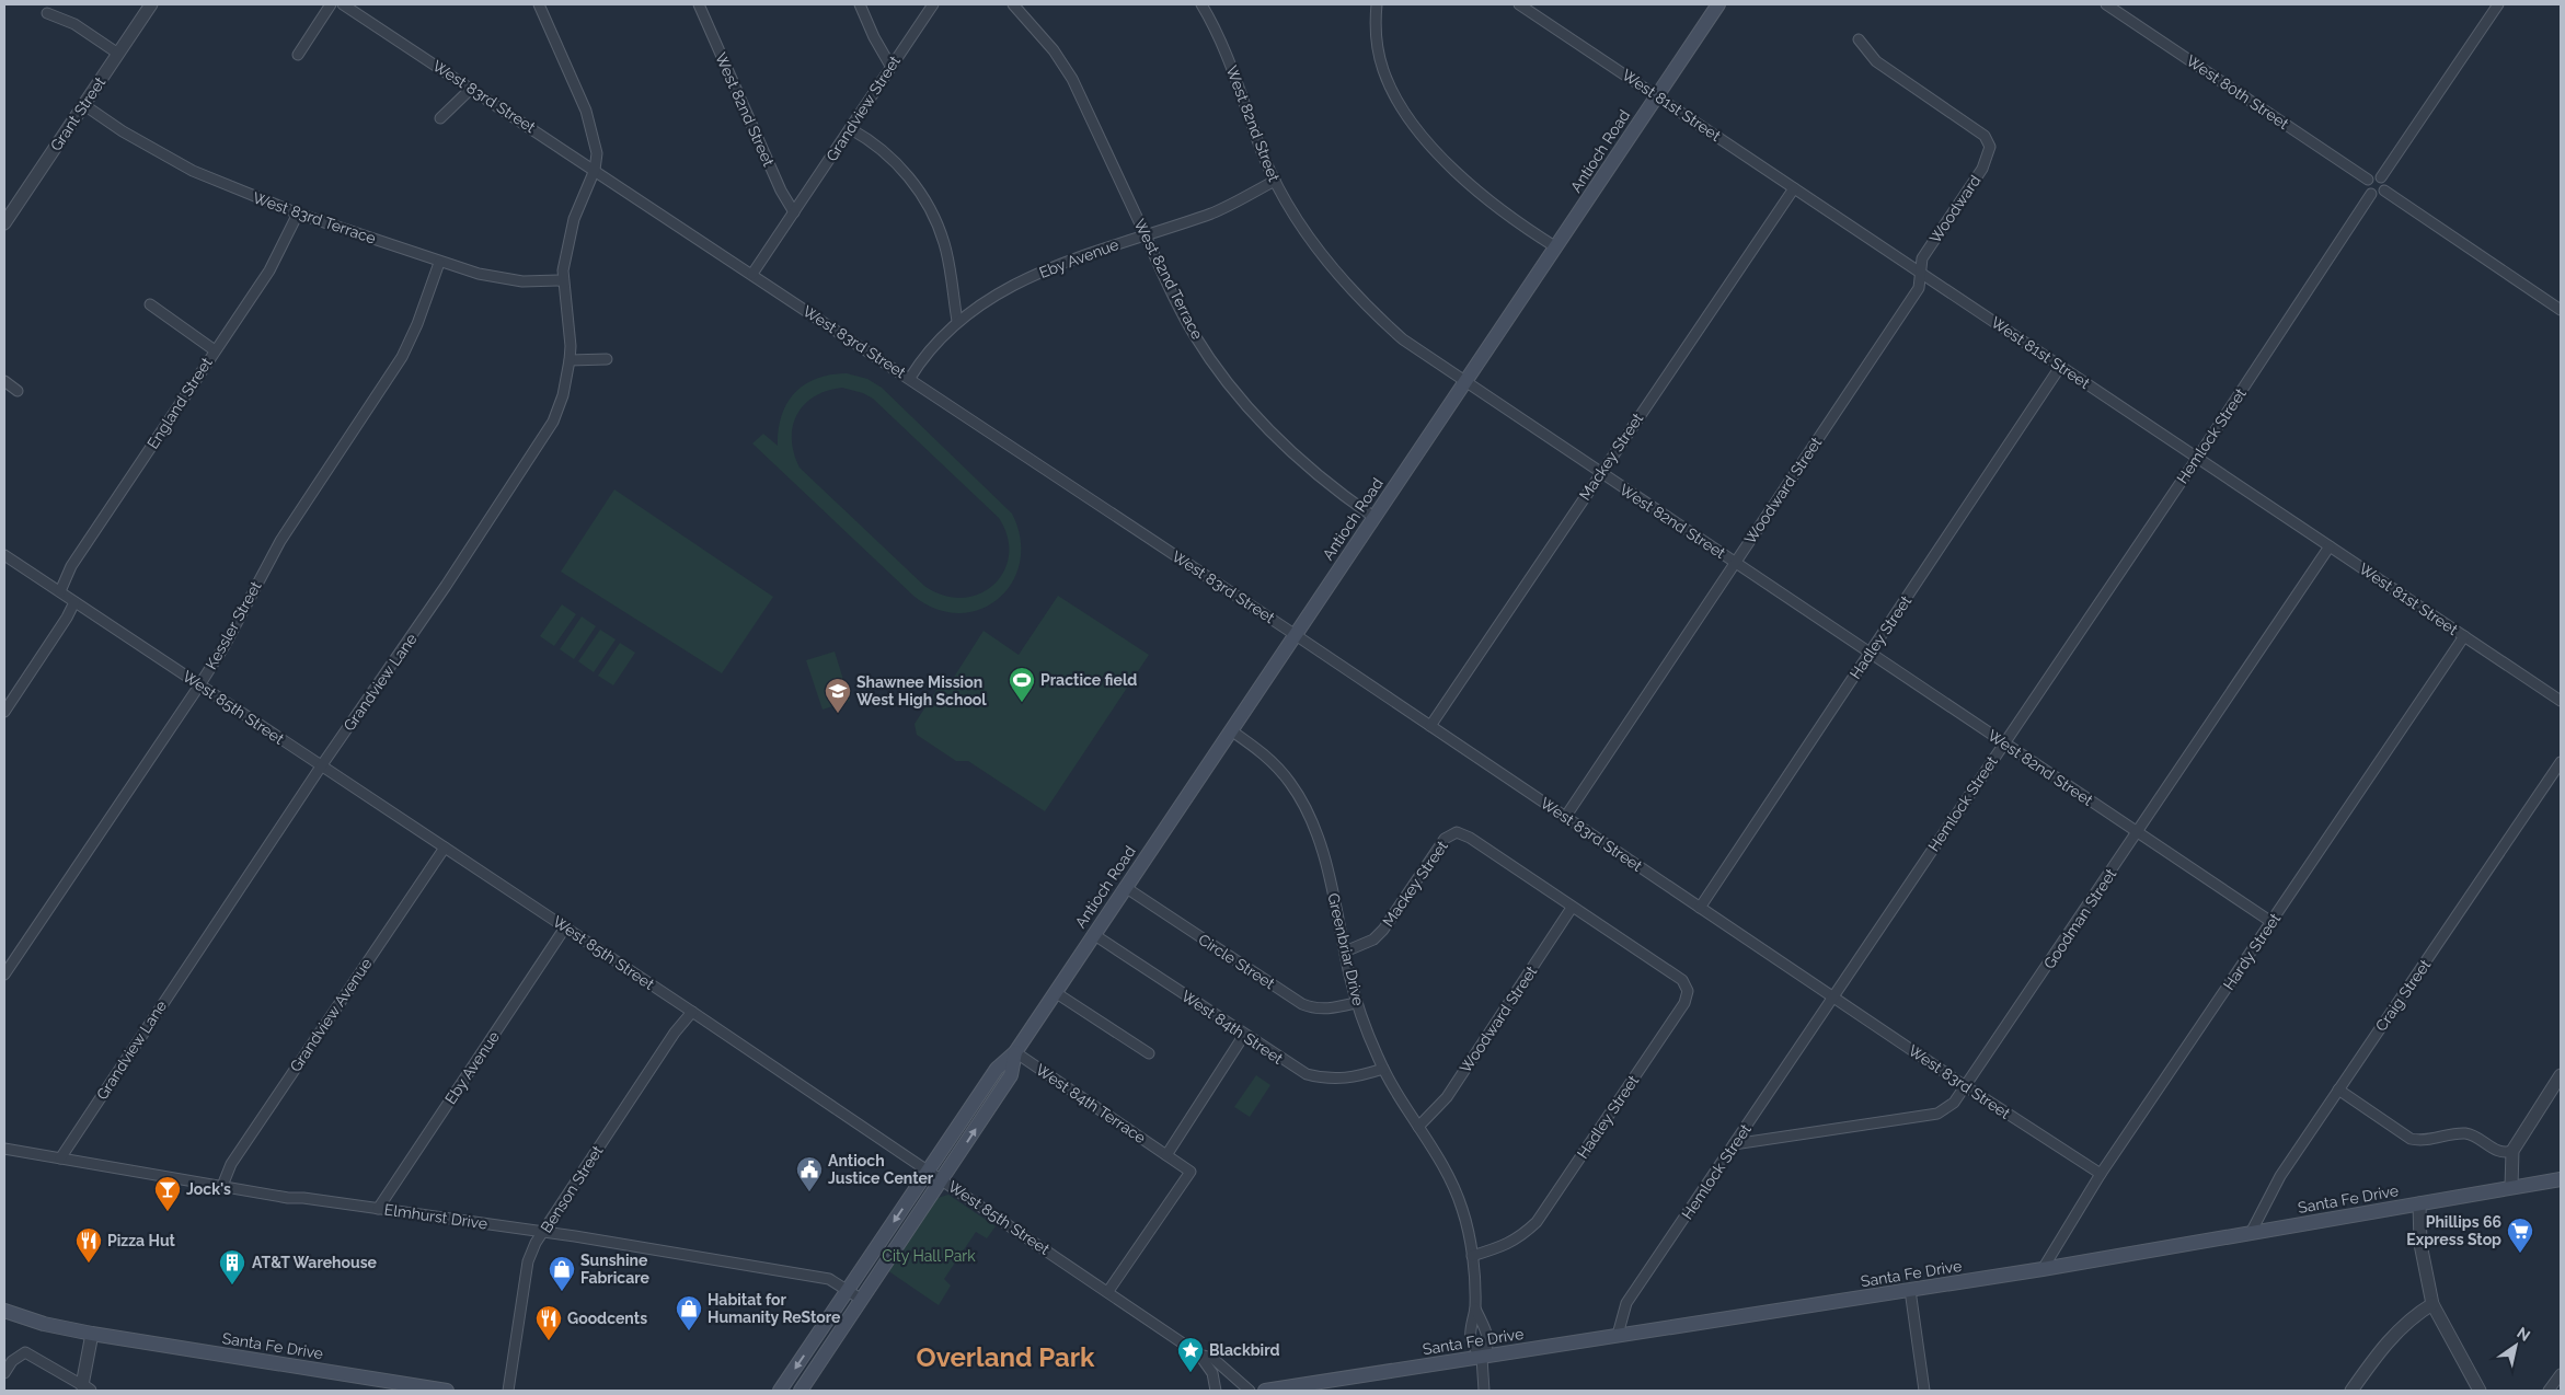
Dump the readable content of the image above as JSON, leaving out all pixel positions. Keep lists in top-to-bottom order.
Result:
{
  "streets": {
    "main road": ["Antioch Road", "Santa Fe Drive"],
    "street": [
      "West 80th Street",
      "West 83rd Street",
      "West 81st Street",
      "Grandview Street",
      "West 82nd Street",
      "Grant Street",
      "Woodward",
      "West 83rd Terrace",
      "Eby Avenue",
      "West 82nd Terrace",
      "England Street",
      "Hemlock Street",
      "Mackey Street",
      "Woodward Street",
      "Kessler Street",
      "Hadley Street",
      "Grandview Lane",
      "West 85th Street",
      "Goodman Street",
      "Greenbriar Drive",
      "Hardy Street",
      "Circle Street",
      "Craig Street",
      "Grandview Avenue",
      "West 84th Street",
      "West 84th Terrace",
      "Benson Street",
      "Elmhurst Drive"
    ]
  },
  "crossings": [
    ["West 80th Street", "Hemlock Street"],
    ["West 83rd Street", "Antioch Road"],
    ["West 83rd Street", "Eby Avenue"],
    ["West 83rd Street", "Hemlock Street"],
    ["West 83rd Street", "Mackey Street"],
    ["West 83rd Street", "Woodward Street"],
    ["West 83rd Street", "Hadley Street"],
    ["West 83rd Street", "Grandview Lane"],
    ["West 83rd Street", "Goodman Street"],
    ["West 83rd Street", "Hardy Street"],
    ["West 81st Street", "Antioch Road"],
    ["West 81st Street", "Woodward"],
    ["West 81st Street", "Hemlock Street"],
    ["West 81st Street", "Mackey Street"],
    ["West 81st Street", "Woodward Street"],
    ["West 81st Street", "Hadley Street"],
    ["West 81st Street", "Goodman Street"],
    ["West 81st Street", "Hardy Street"],
    ["Grandview Street", "West 82nd Street"],
    ["West 82nd Street", "Antioch Road"],
    ["West 82nd Street", "Eby Avenue"],
    ["West 82nd Street", "Hemlock Street"],
    ["West 82nd Street", "Mackey Street"],
    ["West 82nd Street", "Woodward Street"],
    ["West 82nd Street", "Hadley Street"],
    ["West 82nd Street", "Goodman Street"],
    ["West 82nd Street", "Hardy Street"],
    ["Grant Street", "West 83rd Terrace"],
    ["Antioch Road", "West 82nd Terrace"],
    ["Antioch Road", "West 85th Street"],
    ["Antioch Road", "Greenbriar Drive"],
    ["Antioch Road", "Circle Street"],
    ["Antioch Road", "West 84th Street"],
    ["Antioch Road", "West 84th Terrace"],
    ["Antioch Road", "Elmhurst Drive"],
    ["Woodward", "Woodward Street"],
    ["West 83rd Terrace", "England Street"],
    ["West 83rd Terrace", "Kessler Street"],
    ["West 83rd Terrace", "Grandview Lane"],
    ["Eby Avenue", "West 82nd Terrace"],
    ["Eby Avenue", "West 85th Street"],
    ["Eby Avenue", "Elmhurst Drive"],
    ["England Street", "West 85th Street"],
    ["Hemlock Street", "Goodman Street"],
    ["Hemlock Street", "Santa Fe Drive"],
    ["Mackey Street", "Woodward Street"],
    ["Mackey Street", "Hadley Street"],
    ["Mackey Street", "Greenbriar Drive"],
    ["Woodward Street", "Hadley Street"],
    ["Woodward Street", "Greenbriar Drive"],
    ["Kessler Street", "West 85th Street"],
    ["Hadley Street", "Greenbriar Drive"],
    ["Grandview Lane", "West 85th Street"],
    ["Grandview Lane", "Elmhurst Drive"],
    ["West 85th Street", "Grandview Avenue"],
    ["West 85th Street", "Benson Street"],
    ["Greenbriar Drive", "Circle Street"],
    ["Greenbriar Drive", "West 84th Street"],
    ["Greenbriar Drive", "Santa Fe Drive"],
    ["Hardy Street", "Santa Fe Drive"],
    ["Craig Street", "Santa Fe Drive"],
    ["Grandview Avenue", "Elmhurst Drive"],
    ["Benson Street", "Elmhurst Drive"]
  ],
  "districts": ["Overland Park"],
  "parks": ["City Hall Park"],
  "places": {
    "sports": ["Practice field"],
    "school or university": ["Shawnee Mission West High School"],
    "public building": ["Antioch Justice Center"],
    "bar": ["Jock's"],
    "supermarket": ["Phillips 66 Express Stop"],
    "restaurant": ["Pizza Hut", "Goodcents"],
    "building": ["AT&T Warehouse"],
    "shop": ["Sunshine Fabricare", "Habitat for Humanity ReStore"],
    "place": ["Blackbird"]
  },
  "north": "top right"
}
